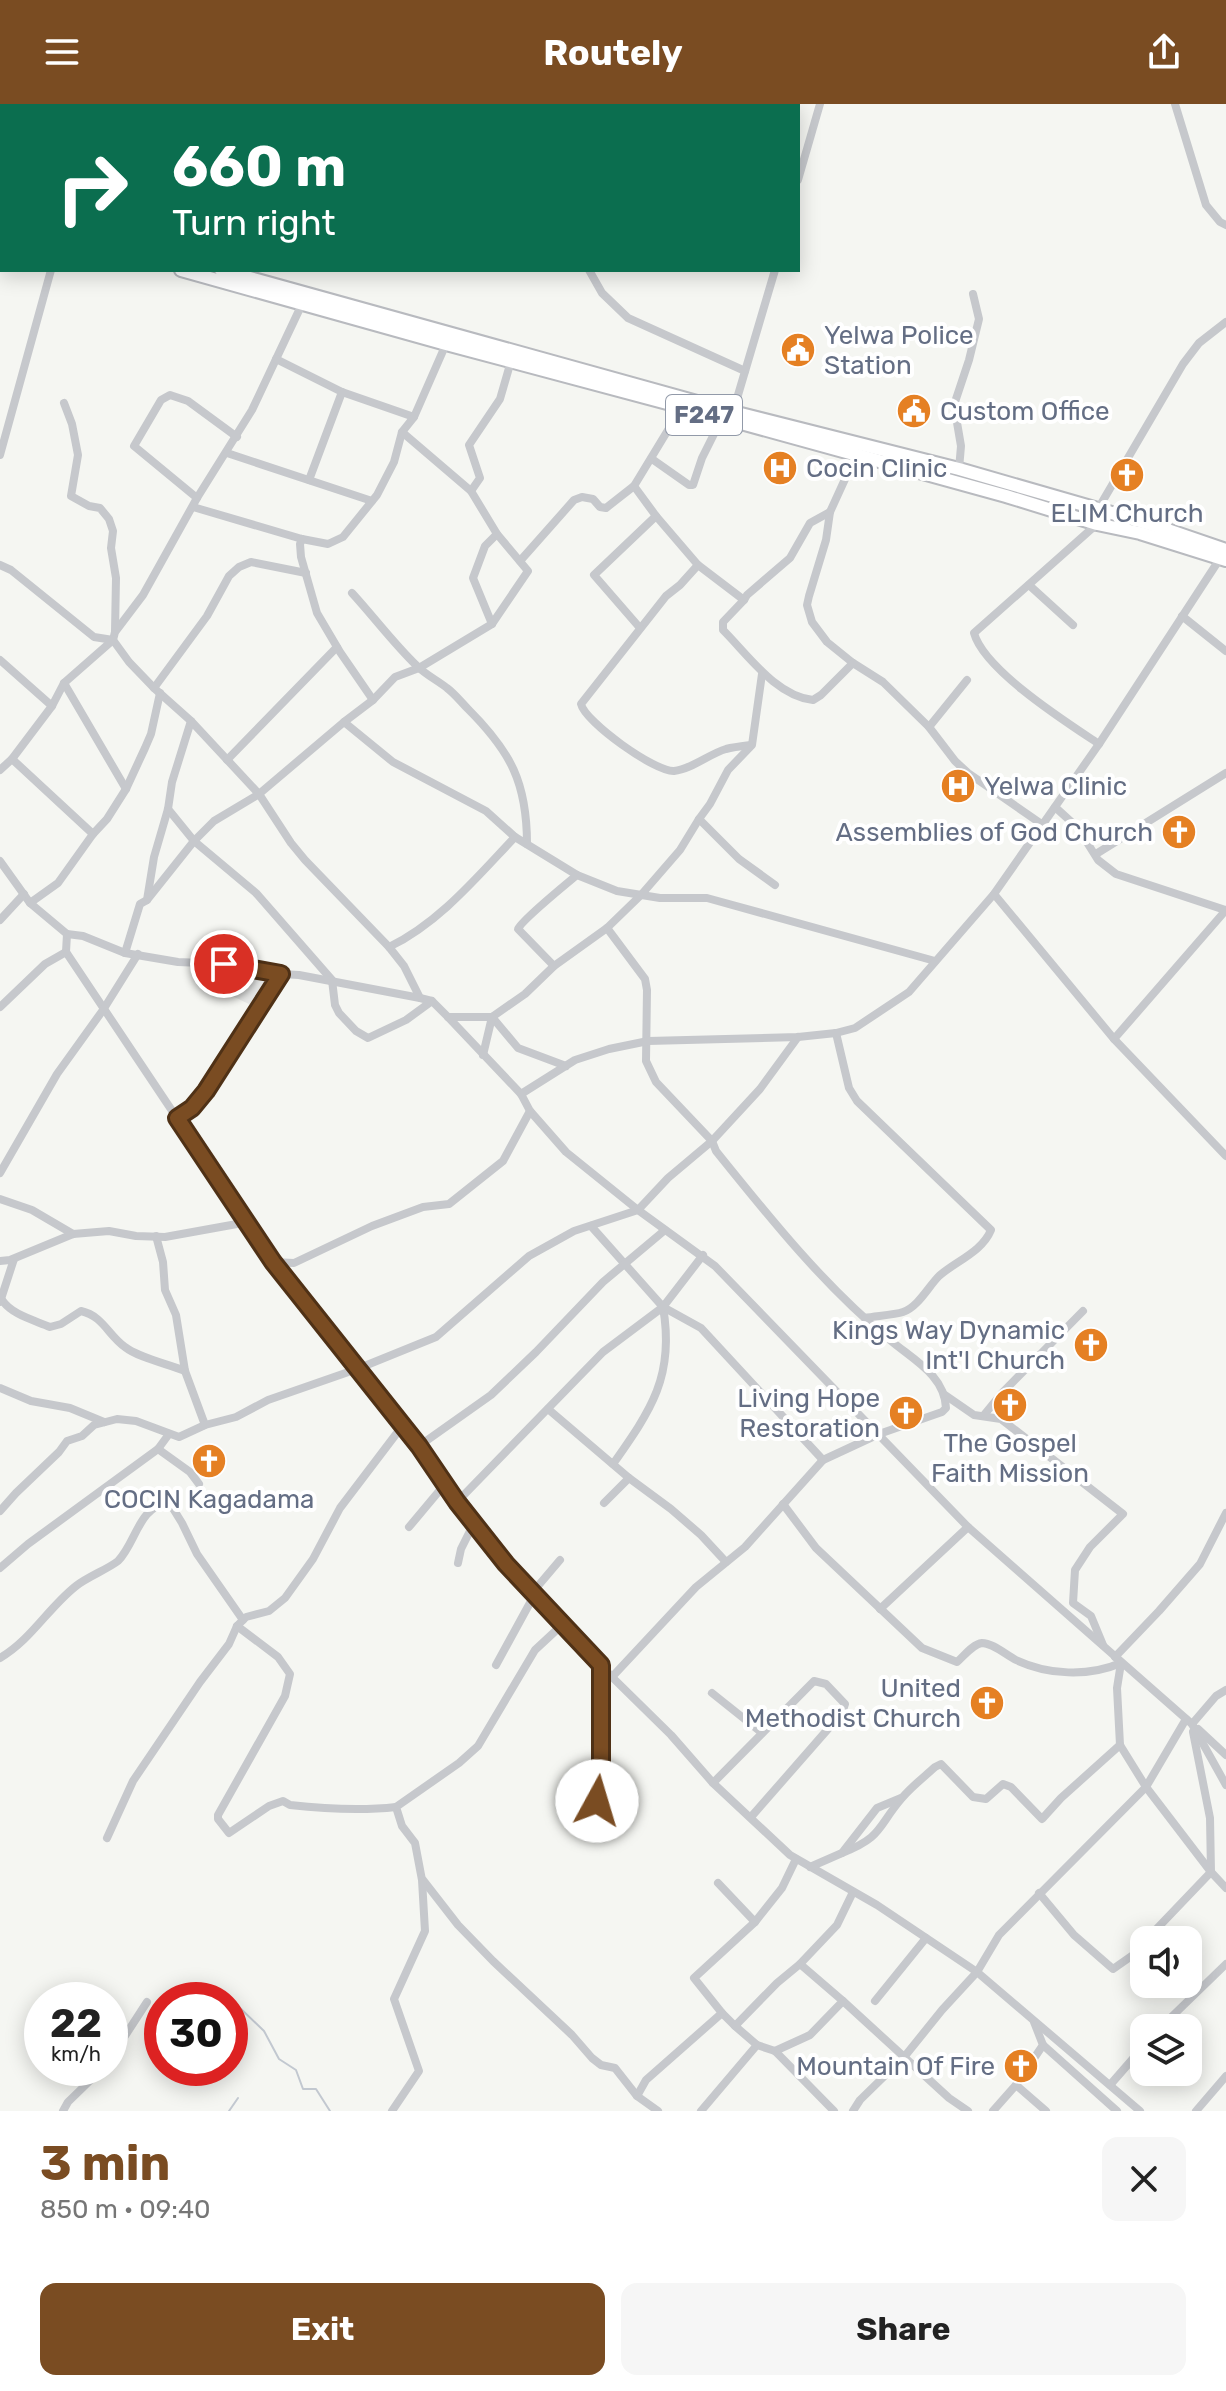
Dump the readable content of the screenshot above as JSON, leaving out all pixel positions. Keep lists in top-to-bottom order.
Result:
{
  "streets": {
    "main road": ["F247"]
  },
  "places": {
    "public building": ["Yelwa Police Station", "Custom Office"],
    "hospital": ["Cocin Clinic", "Yelwa Clinic"],
    "church": [
      "ELIM Church",
      "Assemblies of God Church",
      "Kings Way Dynamic Int'l Church",
      "The Gospel Faith Mission",
      "Living Hope Restoration",
      "COCIN Kagadama",
      "United Methodist Church",
      "Mountain Of Fire"
    ]
  },
  "page": {
    "header": "Routely",
    "turn": ["660 m", "Turn right"],
    "speed": "22 km/h",
    "limit": "30",
    "heading": ["3 min", "850 m · 09:40"],
    "buttons": ["Exit", "Share"]
  }
}
